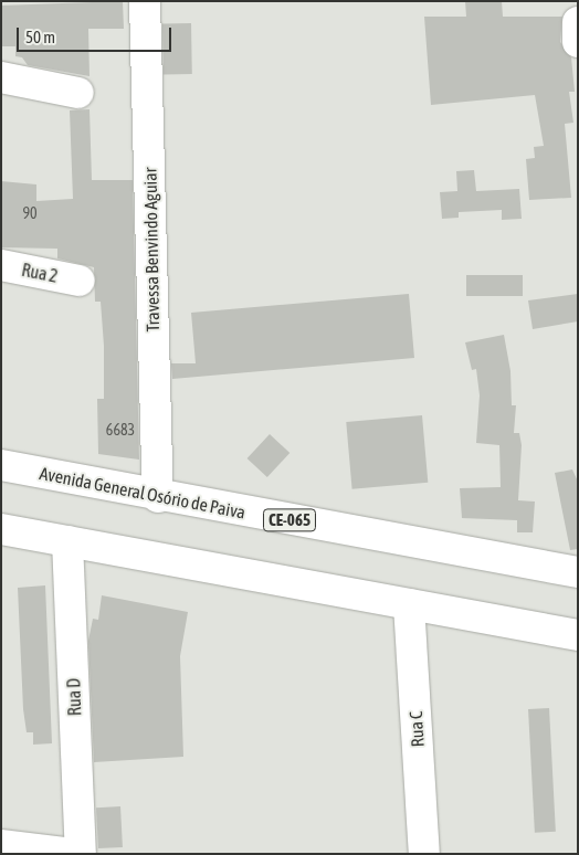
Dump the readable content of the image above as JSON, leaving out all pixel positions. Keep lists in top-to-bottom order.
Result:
{
  "streets": {
    "street": [
      "Travessa Benvindo Aguiar",
      "Rua 2",
      "Avenida General Osório de Paiva",
      "CE-065",
      "Rua D",
      "Rua C"
    ]
  },
  "crossings": [
    ["Travessa Benvindo Aguiar", "Avenida General Osório de Paiva"]
  ],
  "house_numbers": ["90", "6683"],
  "scale_bar": "50 m"
}
